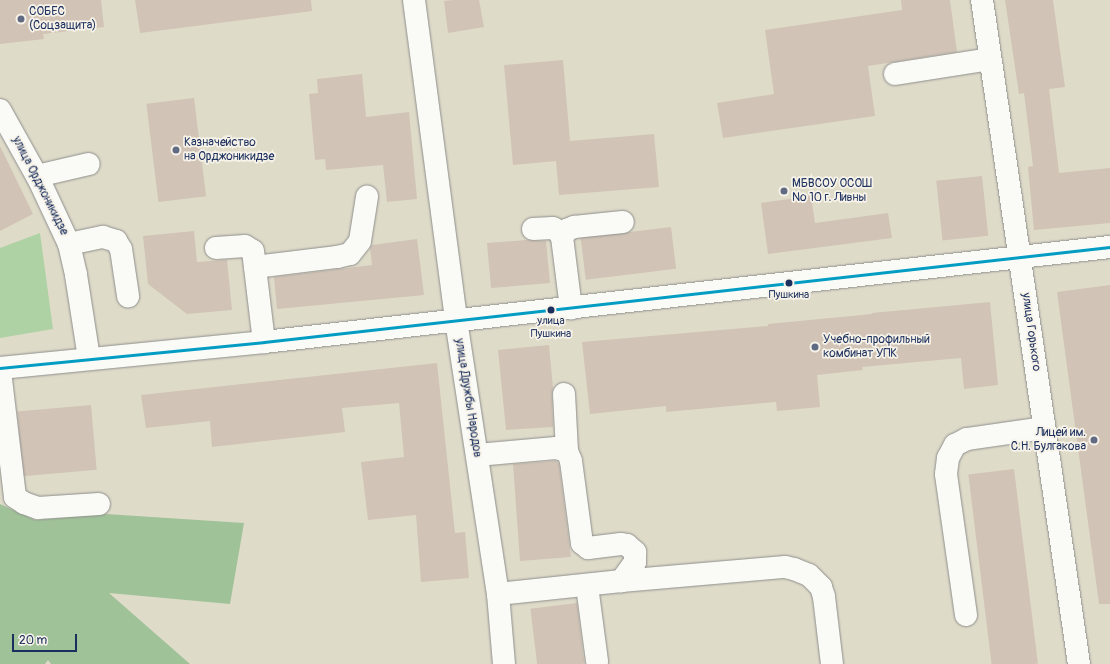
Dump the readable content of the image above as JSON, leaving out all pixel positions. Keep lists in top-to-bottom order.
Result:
{
  "streets": {
    "street": ["улица Орджоникидзе", "улица Горького", "улица Дружбы Народов"]
  },
  "places": [
    "СОБЕС (Соцзащита)",
    "Казначейство на Орджоникидзе",
    "МБВСОУ ОСОШ № 10 г. Ливны",
    "Пушкина",
    "улица Пушкина",
    "Учебно-профильный комбинат УПК",
    "Лицей им. С.Н. Булгакова"
  ],
  "scale_bar": "20 m"
}
